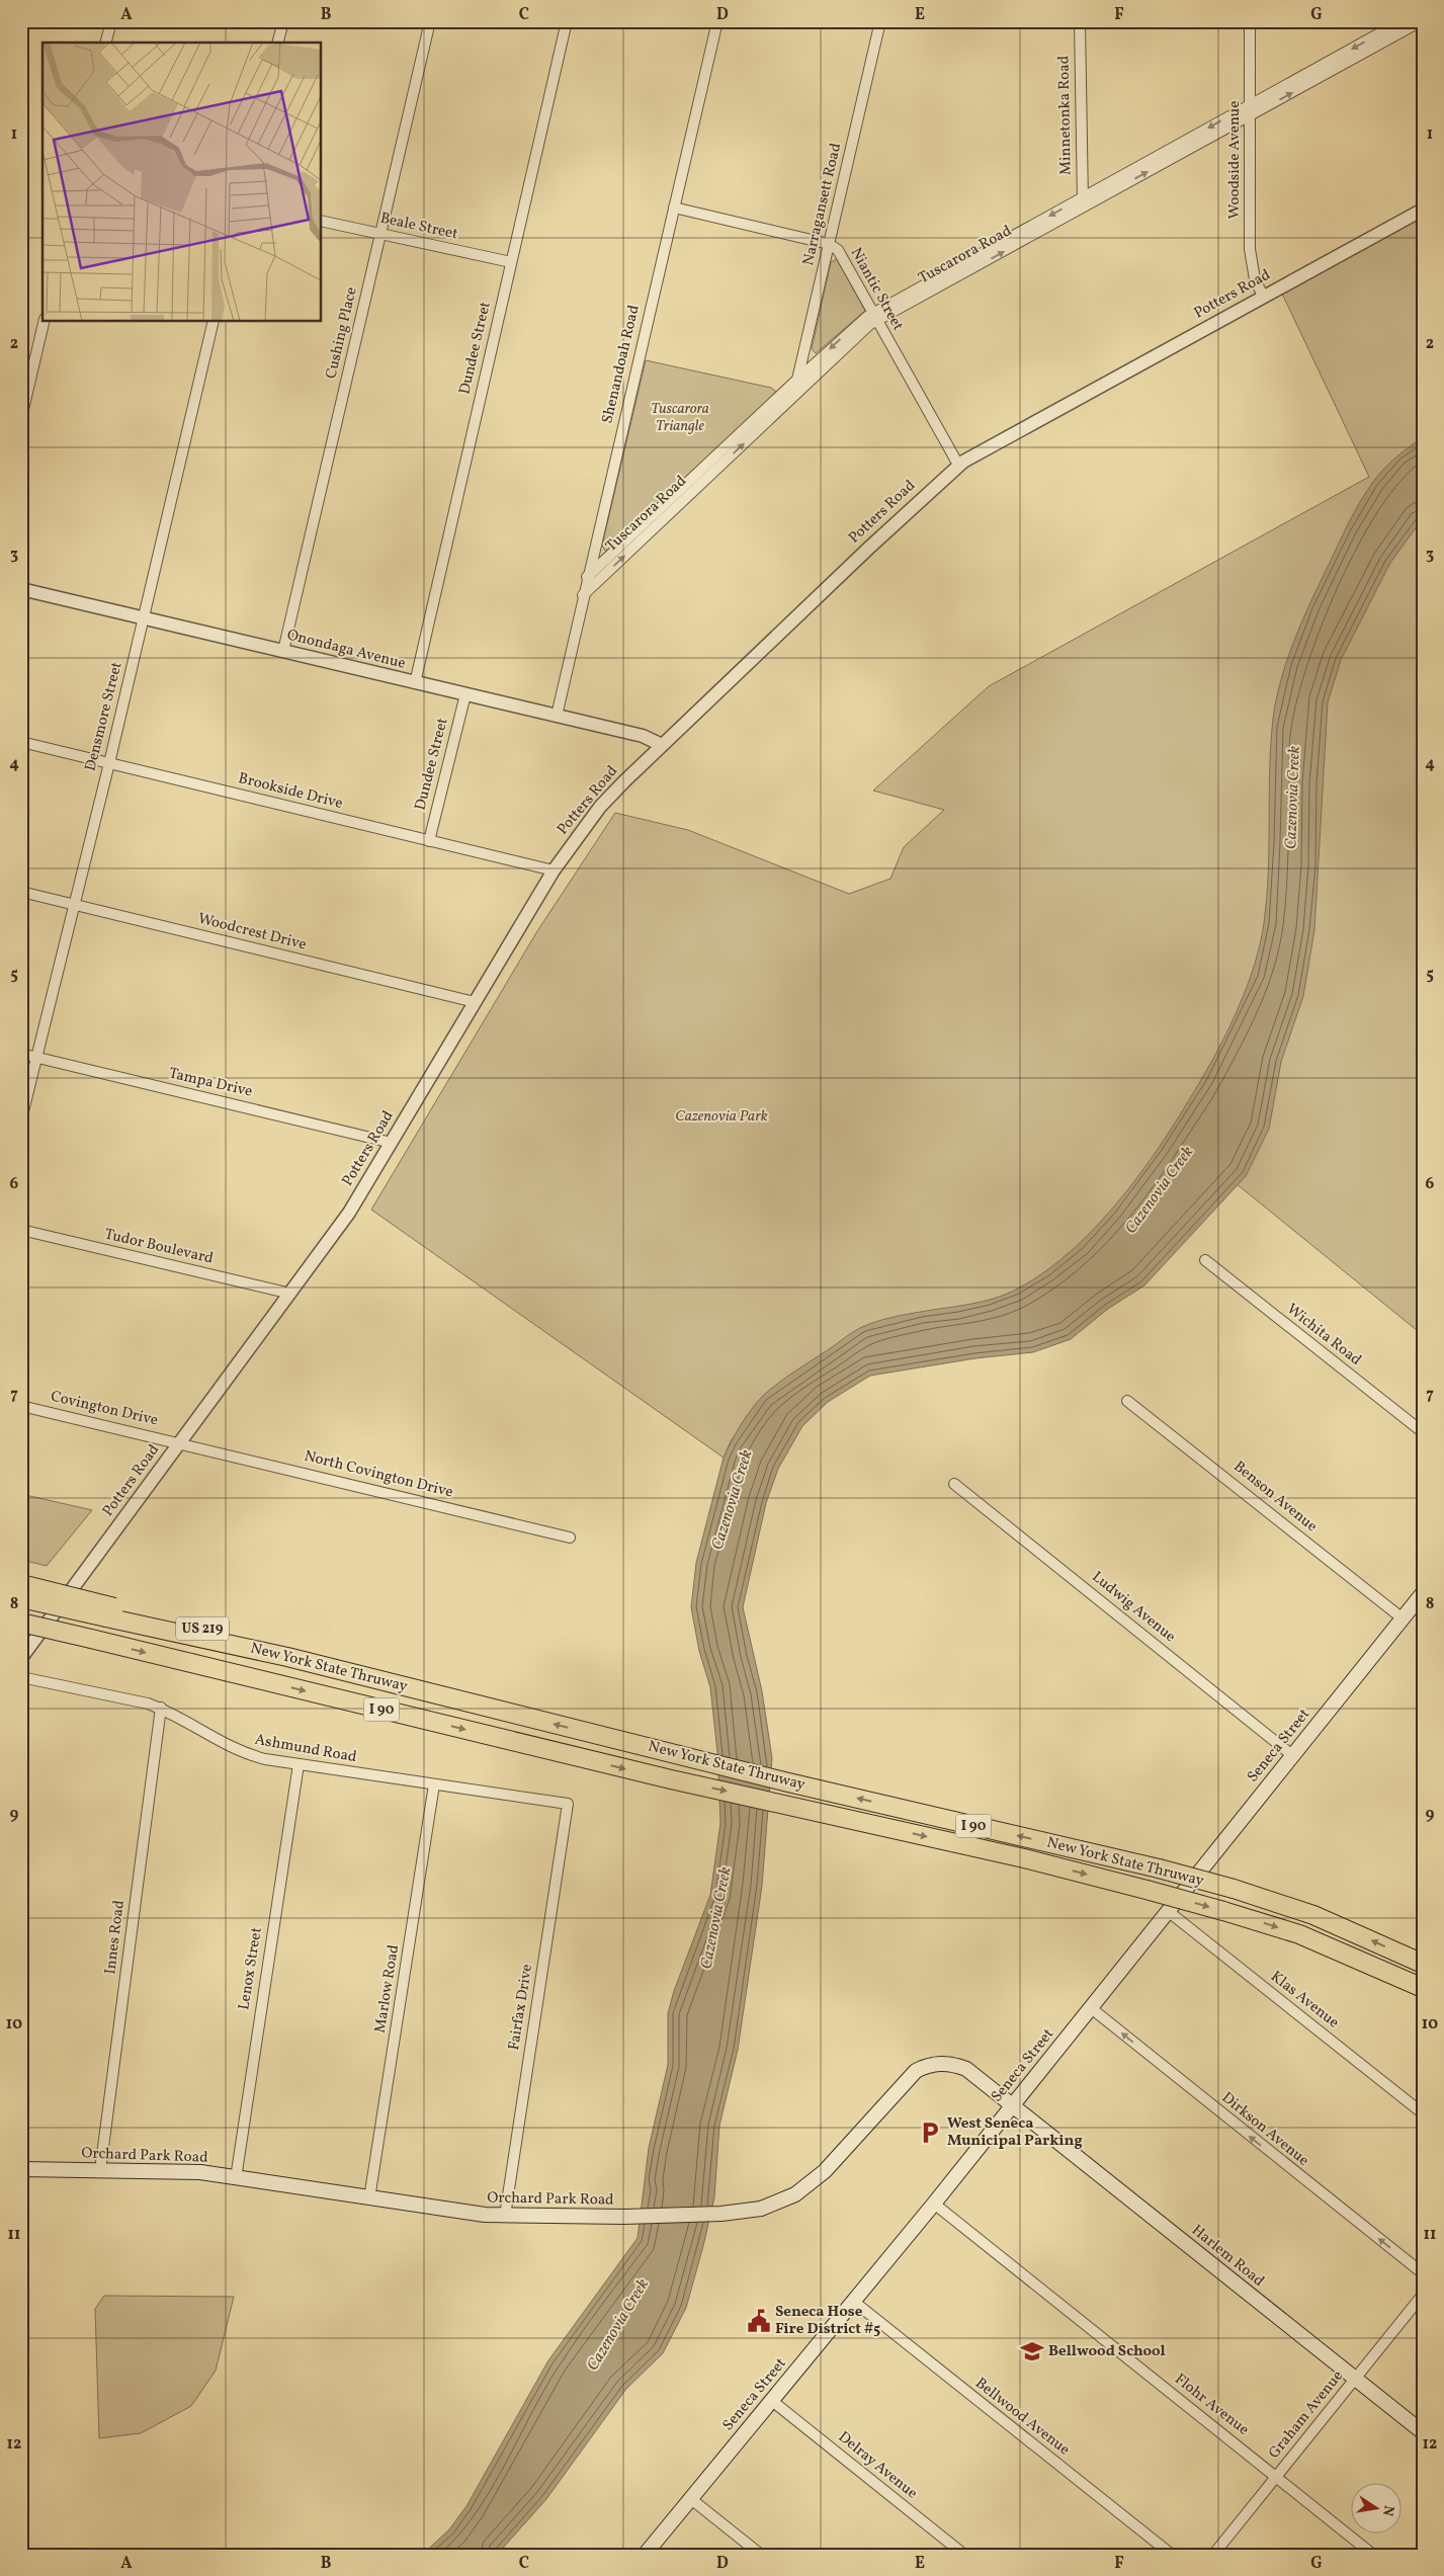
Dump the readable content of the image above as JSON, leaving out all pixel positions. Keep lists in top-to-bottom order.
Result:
{
  "streets": {
    "highway": ["US 219", "New York State Thruway", "I 90"],
    "main road": ["Seneca Street", "Orchard Park Road", "Harlem Road"],
    "street": [
      "Minnetonka Road",
      "Woodside Avenue",
      "Narragansett Road",
      "Beale Street",
      "Tuscarora Road",
      "Niantic Street",
      "Potters Road",
      "Cushing Place",
      "Dundee Street",
      "Shenandoah Road",
      "Onondaga Avenue",
      "Densmore Street",
      "Brookside Drive",
      "Woodcrest Drive",
      "Tampa Drive",
      "Tudor Boulevard",
      "Wichita Road",
      "Covington Drive",
      "North Covington Drive",
      "Benson Avenue",
      "Ludwig Avenue",
      "Ashmund Road",
      "Innes Road",
      "Lenox Street",
      "Marlow Road",
      "Klas Avenue",
      "Fairfax Drive",
      "Dirkson Avenue",
      "Flohr Avenue",
      "Graham Avenue",
      "Bellwood Avenue",
      "Delray Avenue"
    ]
  },
  "crossings": [
    ["Minnetonka Road", "Tuscarora Road"],
    ["Woodside Avenue", "Tuscarora Road"],
    ["Woodside Avenue", "Potters Road"],
    ["Narragansett Road", "Tuscarora Road"],
    ["Narragansett Road", "Niantic Street"],
    ["Beale Street", "Cushing Place"],
    ["Beale Street", "Dundee Street"],
    ["Tuscarora Road", "Niantic Street"],
    ["Tuscarora Road", "Shenandoah Road"],
    ["Niantic Street", "Potters Road"],
    ["Niantic Street", "Shenandoah Road"],
    ["Potters Road", "Onondaga Avenue"],
    ["Potters Road", "Brookside Drive"],
    ["Potters Road", "Woodcrest Drive"],
    ["Potters Road", "Tampa Drive"],
    ["Potters Road", "Tudor Boulevard"],
    ["Potters Road", "Covington Drive"],
    ["Potters Road", "North Covington Drive"],
    ["Cushing Place", "Onondaga Avenue"],
    ["Dundee Street", "Onondaga Avenue"],
    ["Dundee Street", "Brookside Drive"],
    ["Shenandoah Road", "Onondaga Avenue"],
    ["Onondaga Avenue", "Densmore Street"],
    ["Densmore Street", "Brookside Drive"],
    ["Densmore Street", "Woodcrest Drive"],
    ["Densmore Street", "Tampa Drive"],
    ["Covington Drive", "North Covington Drive"],
    ["Benson Avenue", "Seneca Street"],
    ["Ludwig Avenue", "Seneca Street"],
    ["US 219", "New York State Thruway"],
    ["Seneca Street", "Klas Avenue"],
    ["Seneca Street", "Dirkson Avenue"],
    ["Seneca Street", "Orchard Park Road"],
    ["Seneca Street", "Harlem Road"],
    ["Seneca Street", "Flohr Avenue"],
    ["Seneca Street", "Bellwood Avenue"],
    ["Seneca Street", "Delray Avenue"],
    ["Ashmund Road", "Innes Road"],
    ["Ashmund Road", "Lenox Street"],
    ["Ashmund Road", "Marlow Road"],
    ["Ashmund Road", "Fairfax Drive"],
    ["Innes Road", "Orchard Park Road"],
    ["Lenox Street", "Orchard Park Road"],
    ["Marlow Road", "Orchard Park Road"],
    ["Fairfax Drive", "Orchard Park Road"],
    ["Orchard Park Road", "Harlem Road"],
    ["Harlem Road", "Graham Avenue"],
    ["Flohr Avenue", "Graham Avenue"]
  ],
  "one_way": ["Dirkson Avenue"],
  "water": ["Cazenovia Creek"],
  "parks": ["Tuscarora Triangle", "Cazenovia Park"],
  "places": {
    "parking": ["West Seneca Municipal Parking"],
    "public building": ["Seneca Hose Fire District #5"],
    "school or university": ["Bellwood School"]
  },
  "north": "right",
  "grid": {
    "columns": [
      "A",
      "B",
      "C",
      "D",
      "E",
      "F",
      "G"
    ],
    "rows": [
      "1",
      "2",
      "3",
      "4",
      "5",
      "6",
      "7",
      "8",
      "9",
      "10",
      "11",
      "12"
    ]
  }
}
